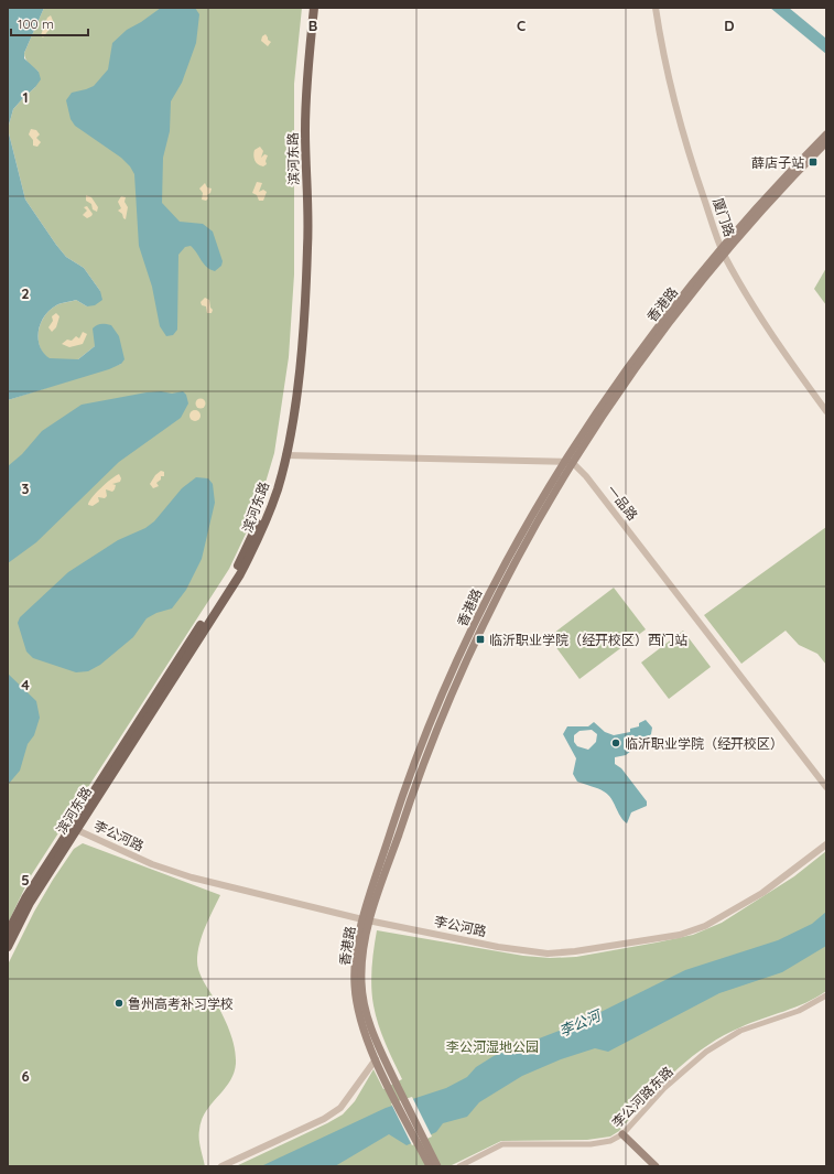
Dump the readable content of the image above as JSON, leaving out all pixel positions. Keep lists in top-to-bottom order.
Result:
{
  "streets": {
    "main road": ["滨河东路", "香港路"],
    "street": [
      "厦门路",
      "一品路",
      "李公河路",
      "李公河路东路"
    ]
  },
  "crossings": [
    ["滨河东路", "李公河路"],
    ["厦门路", "香港路"],
    ["香港路", "一品路"],
    ["香港路", "李公河路"]
  ],
  "water": ["李公河"],
  "parks": ["李公河湿地公园"],
  "places": {
    "transit": ["薛店子站", "临沂职业学院（经开校区）西门站"],
    "other": ["临沂职业学院（经开校区）", "鲁州高考补习学校"]
  },
  "scale_bar": "100 m",
  "grid": {
    "columns": ["B", "C", "D"],
    "rows": [
      "1",
      "2",
      "3",
      "4",
      "5",
      "6"
    ]
  }
}
